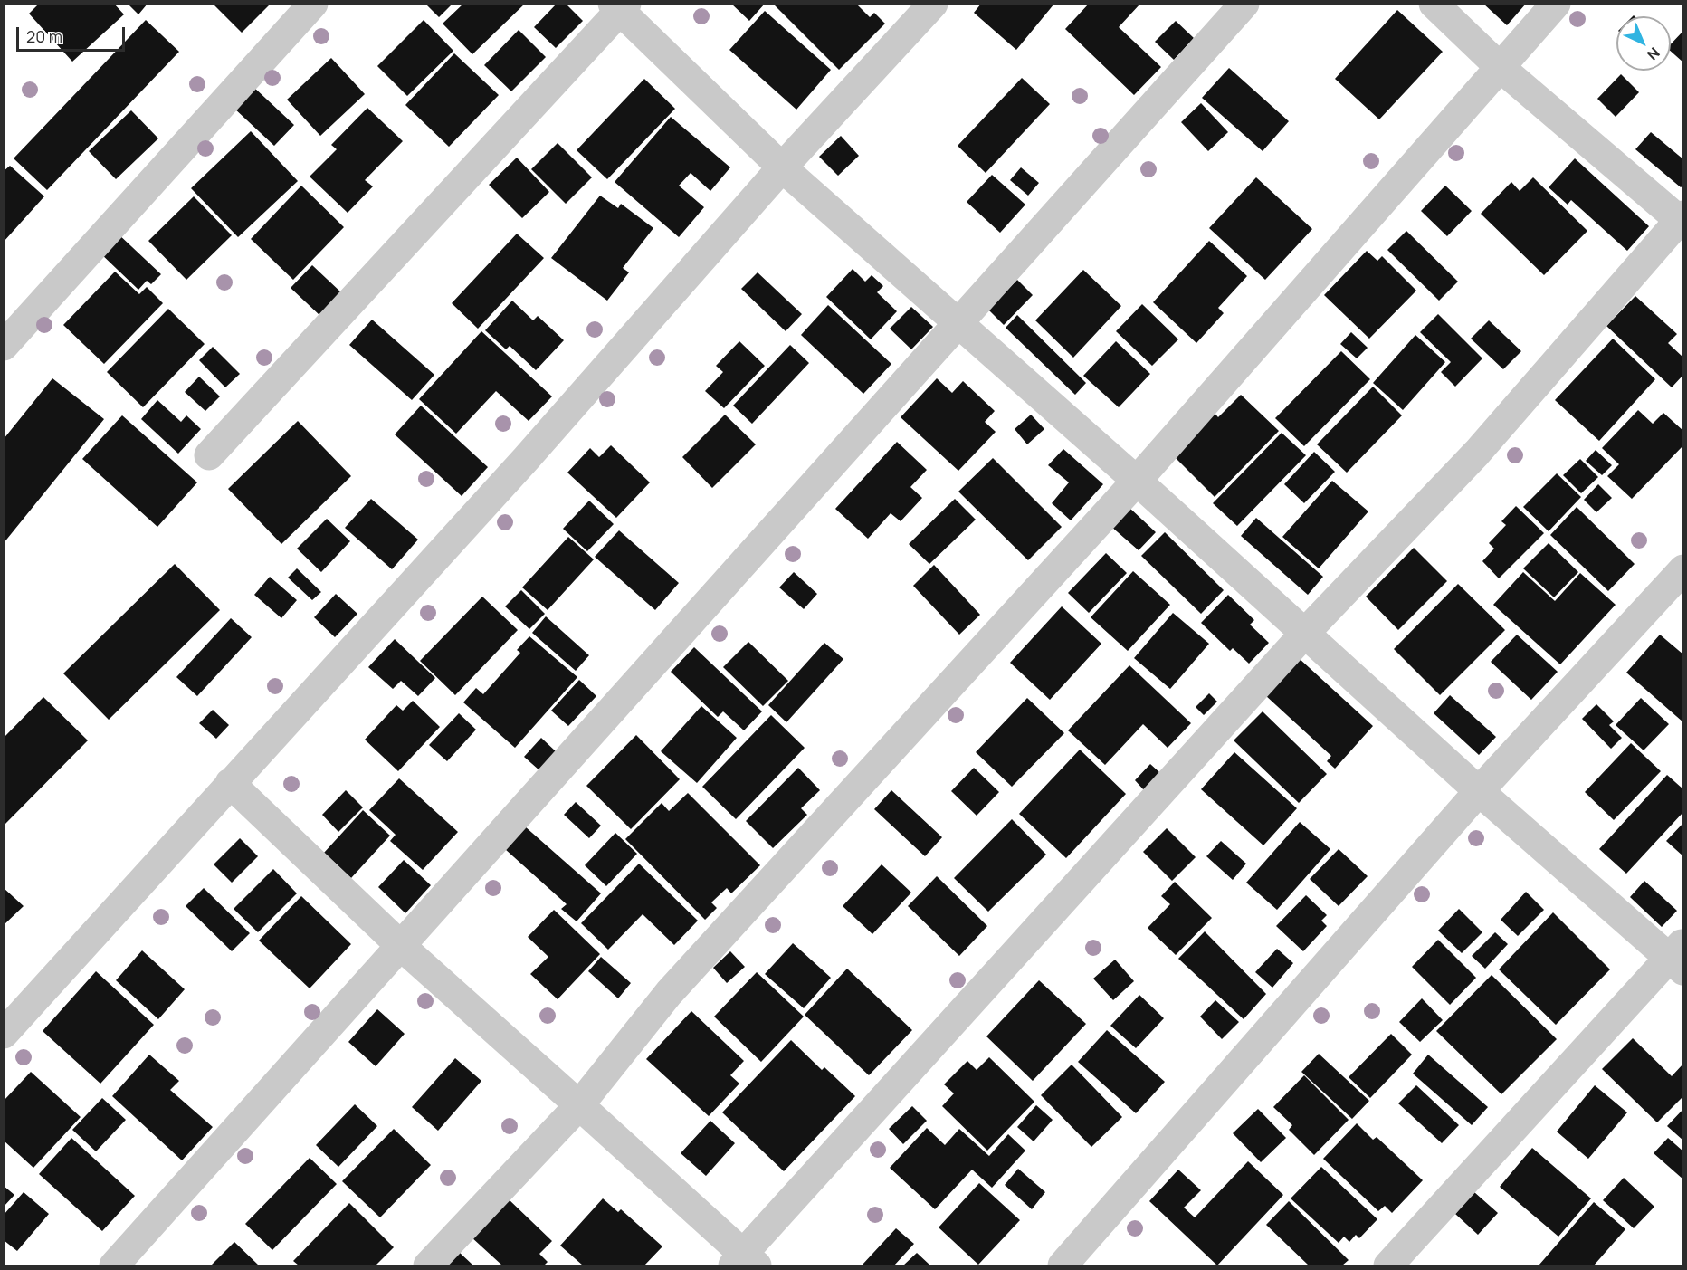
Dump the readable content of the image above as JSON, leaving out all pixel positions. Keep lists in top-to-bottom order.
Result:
{
  "scale_bar": "20 m",
  "north": "bottom right"
}
